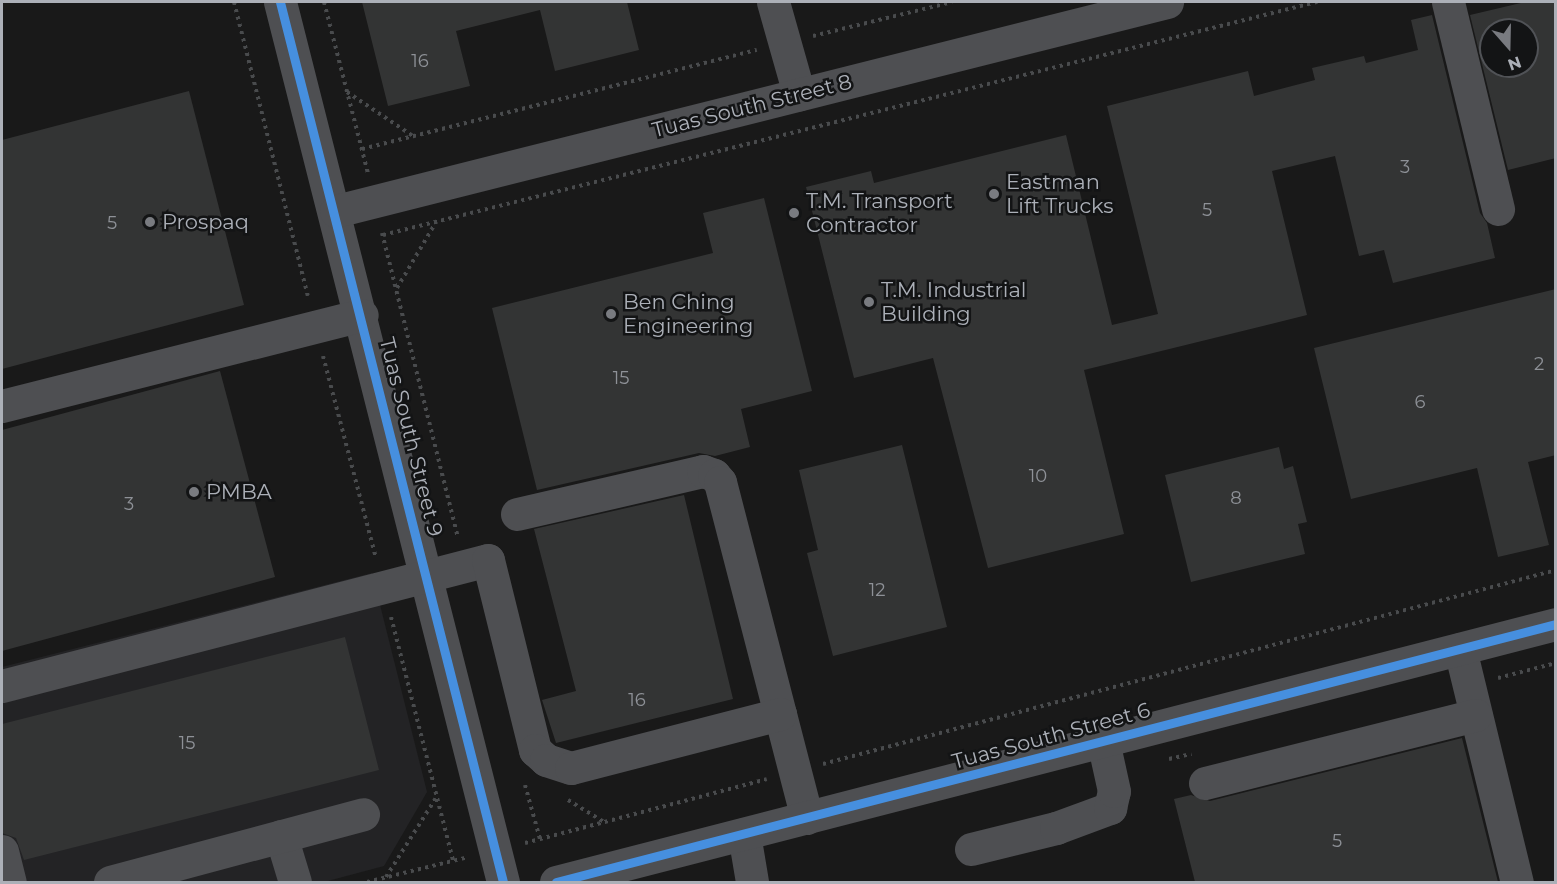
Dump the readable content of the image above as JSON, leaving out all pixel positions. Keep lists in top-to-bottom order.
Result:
{
  "streets": {
    "street": ["Tuas South Street 8", "Tuas South Street 9", "Tuas South Street 6"]
  },
  "crossings": [
    ["Tuas South Street 8", "Tuas South Street 9"]
  ],
  "places": [
    "Eastman Lift Trucks",
    "T.M. Transport Contractor",
    "Prospaq",
    "T.M. Industrial Building",
    "Ben Ching Engineering",
    "PMBA"
  ],
  "house_numbers": [
    "16",
    "3",
    "5",
    "5",
    "2",
    "15",
    "6",
    "10",
    "8",
    "3",
    "12",
    "16",
    "15",
    "5"
  ],
  "north": "bottom"
}
